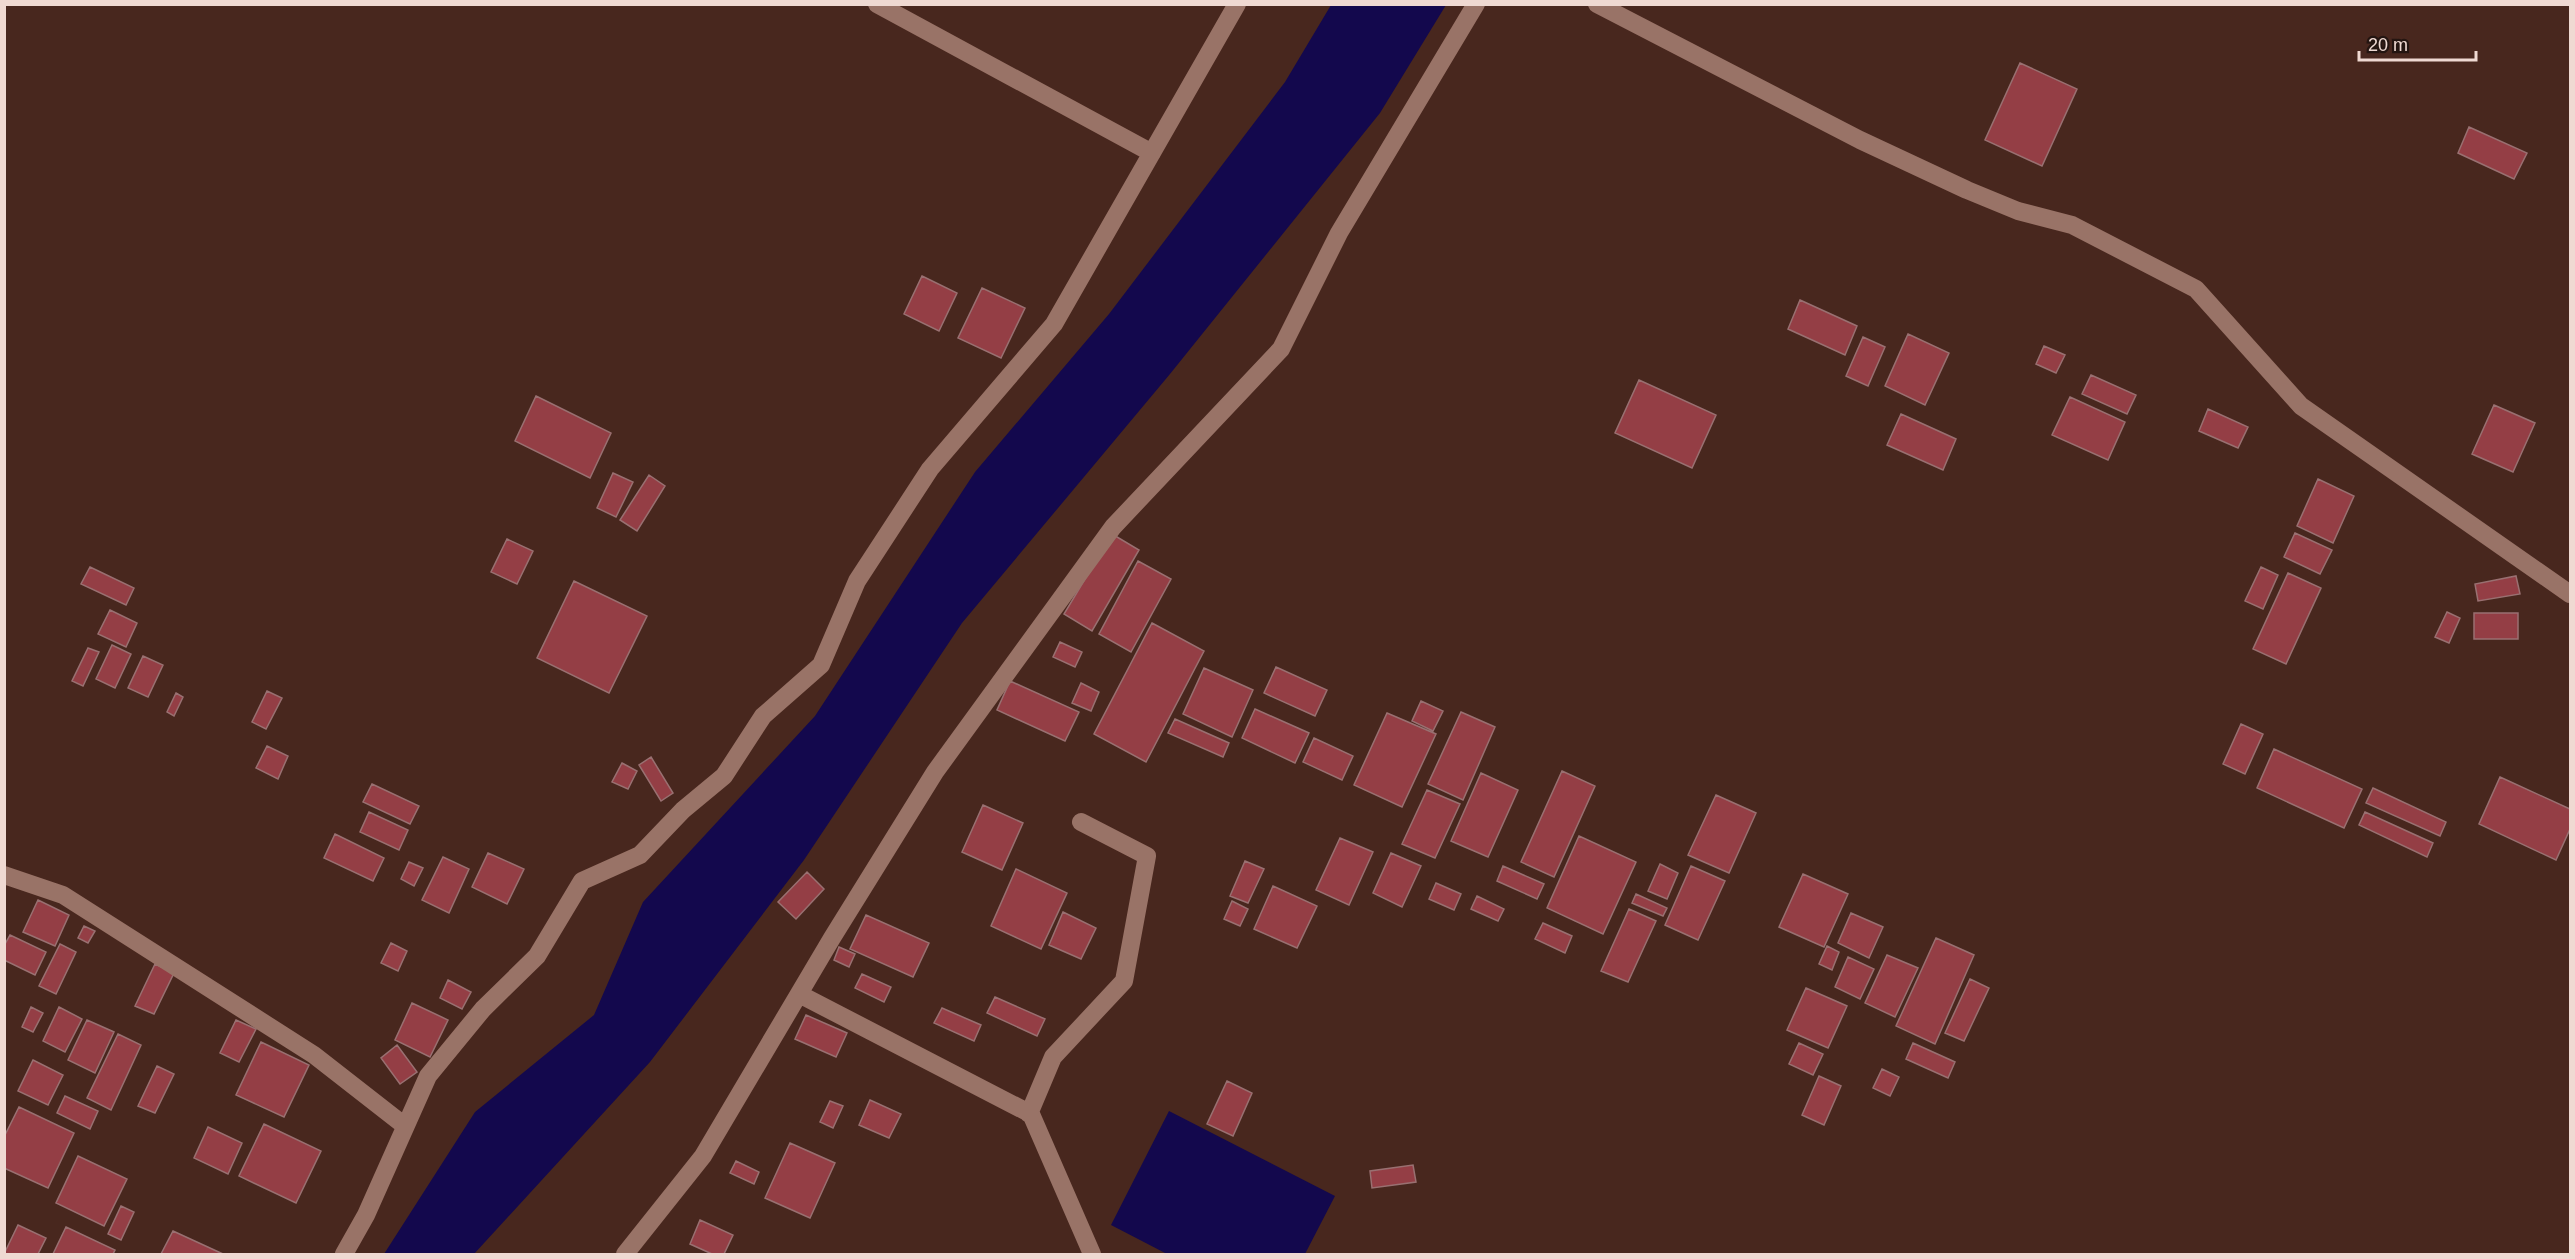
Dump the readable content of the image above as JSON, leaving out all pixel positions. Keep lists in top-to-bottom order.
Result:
{
  "scale_bar": "20 m"
}
